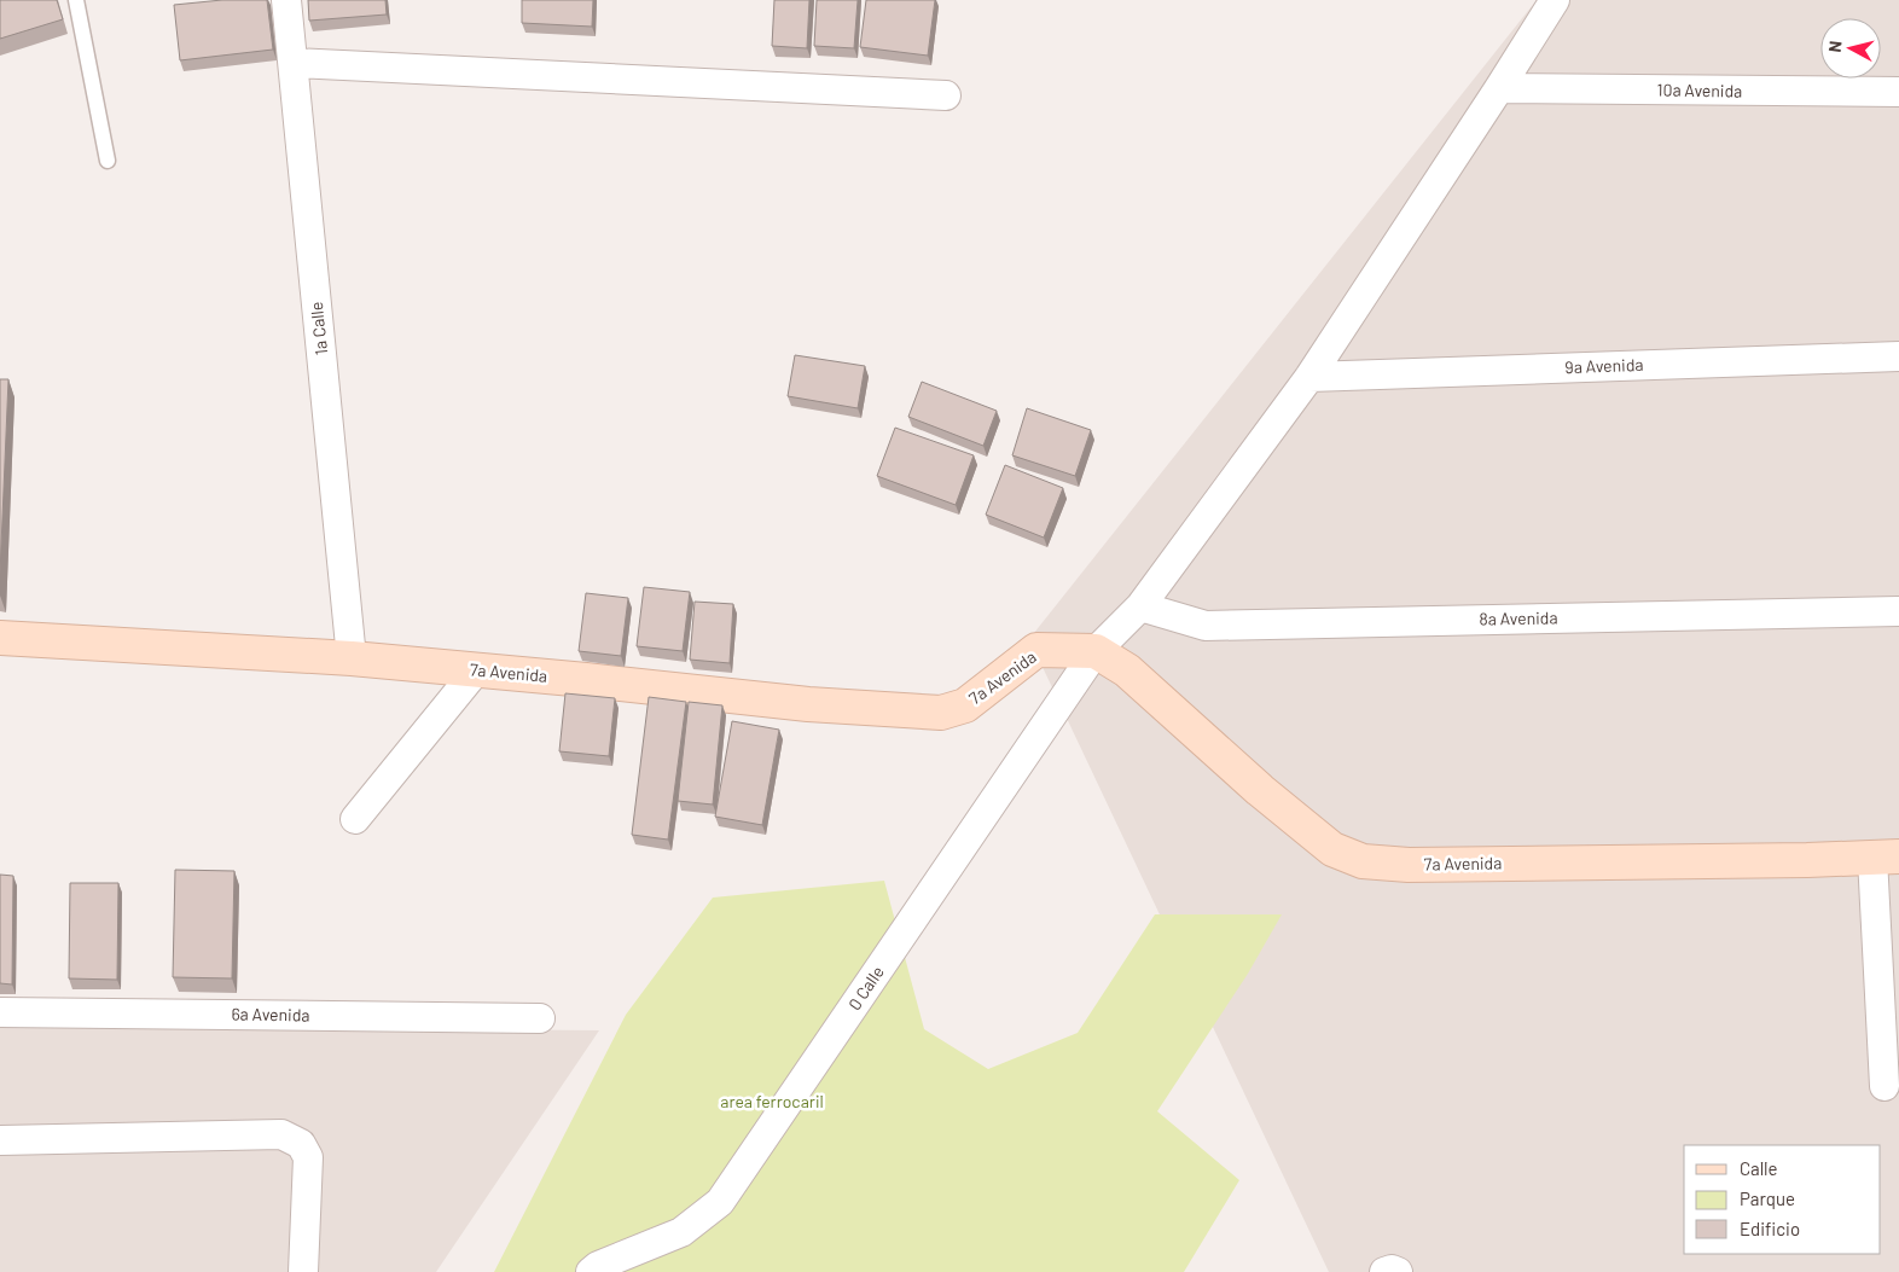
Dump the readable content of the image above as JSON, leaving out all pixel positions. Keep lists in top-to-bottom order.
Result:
{
  "streets": {
    "street": [
      "10a Avenida",
      "1a Calle",
      "9a Avenida",
      "8a Avenida",
      "7a Avenida",
      "0 Calle",
      "6a Avenida"
    ]
  },
  "crossings": [
    ["10a Avenida", "0 Calle"],
    ["1a Calle", "7a Avenida"],
    ["9a Avenida", "0 Calle"],
    ["8a Avenida", "0 Calle"],
    ["7a Avenida", "0 Calle"]
  ],
  "parks": ["area ferrocaril"],
  "legend": ["Calle", "Parque", "Edificio"],
  "north": "left"
}
